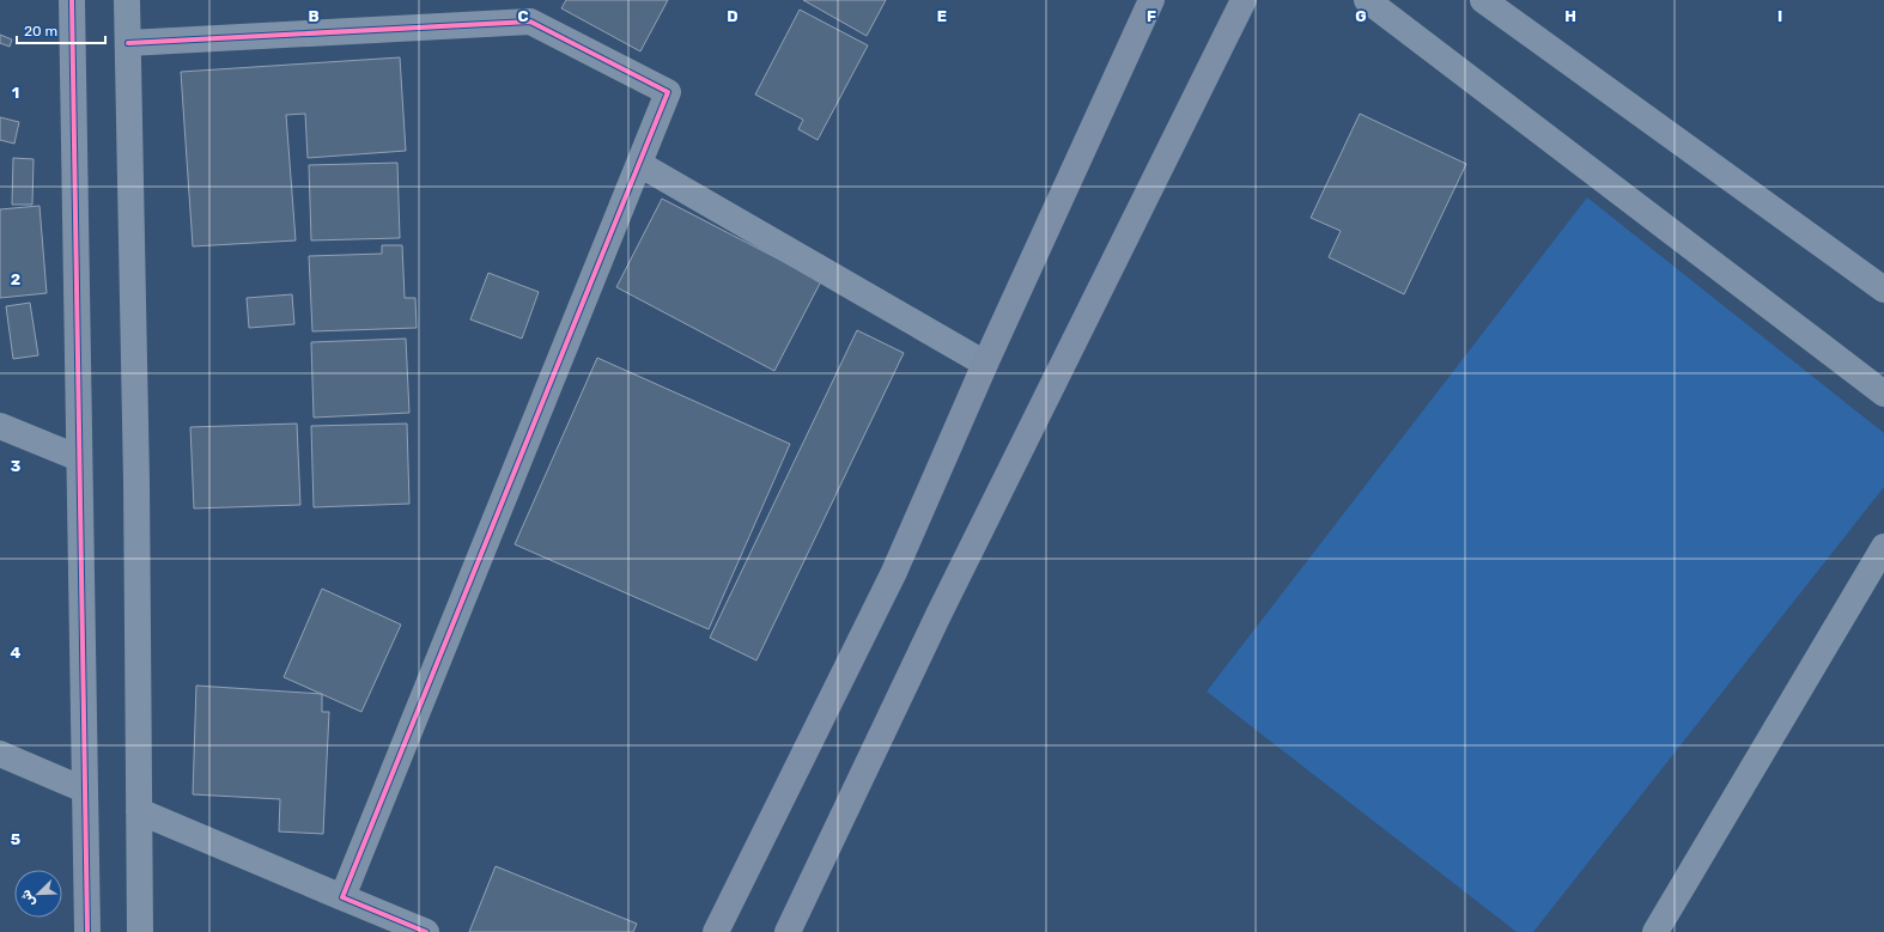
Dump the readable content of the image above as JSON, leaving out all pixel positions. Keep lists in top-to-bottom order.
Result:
{
  "scale_bar": "20 m",
  "north": "bottom left",
  "grid": {
    "columns": [
      "B",
      "C",
      "D",
      "E",
      "F",
      "G",
      "H",
      "I"
    ],
    "rows": [
      "1",
      "2",
      "3",
      "4",
      "5"
    ]
  }
}
